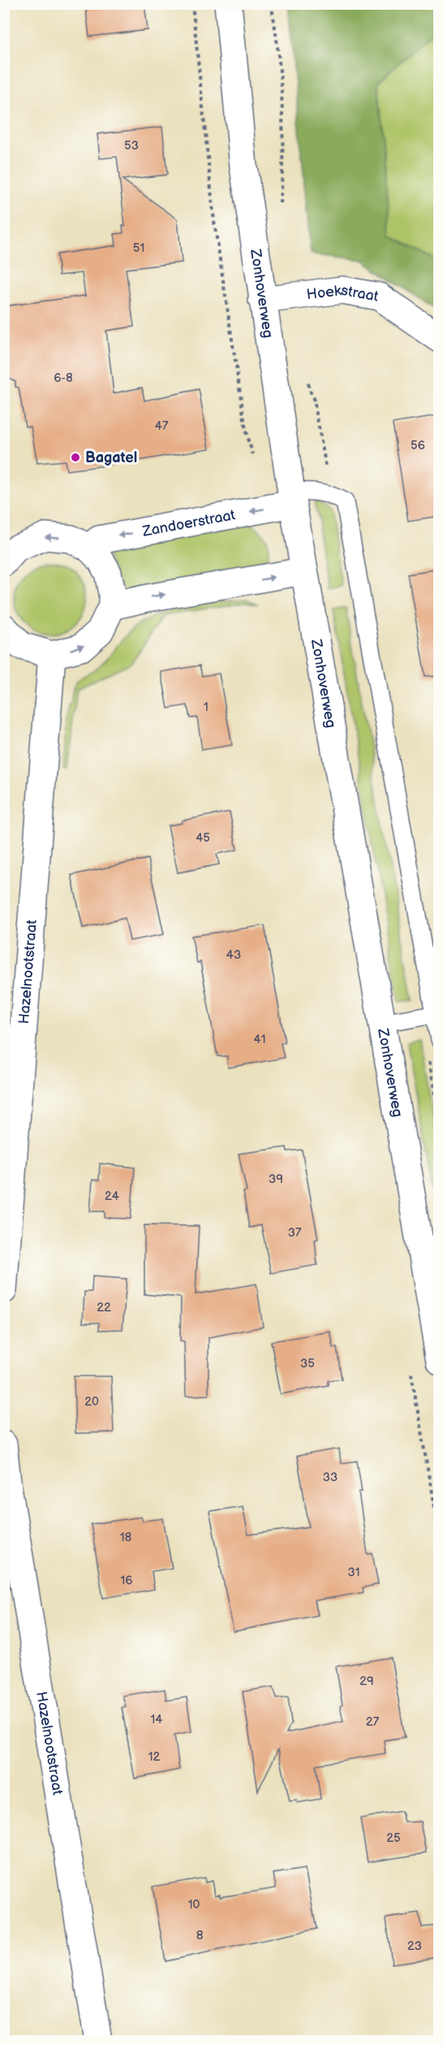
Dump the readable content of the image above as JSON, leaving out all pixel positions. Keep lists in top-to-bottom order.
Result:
{
  "streets": {
    "street": [
      "Zonhoverweg",
      "Hoekstraat",
      "Zandoerstraat",
      "Hazelnootstraat"
    ]
  },
  "crossings": [
    ["Zonhoverweg", "Hoekstraat"],
    ["Zonhoverweg", "Zandoerstraat"]
  ],
  "places": ["Bagatel"],
  "house_numbers": [
    "53",
    "51",
    "6-8",
    "47",
    "56",
    "1",
    "45",
    "43",
    "41",
    "39",
    "24",
    "37",
    "22",
    "35",
    "20",
    "33",
    "18",
    "31",
    "16",
    "29",
    "14",
    "27",
    "12",
    "25",
    "10",
    "8",
    "23"
  ]
}
